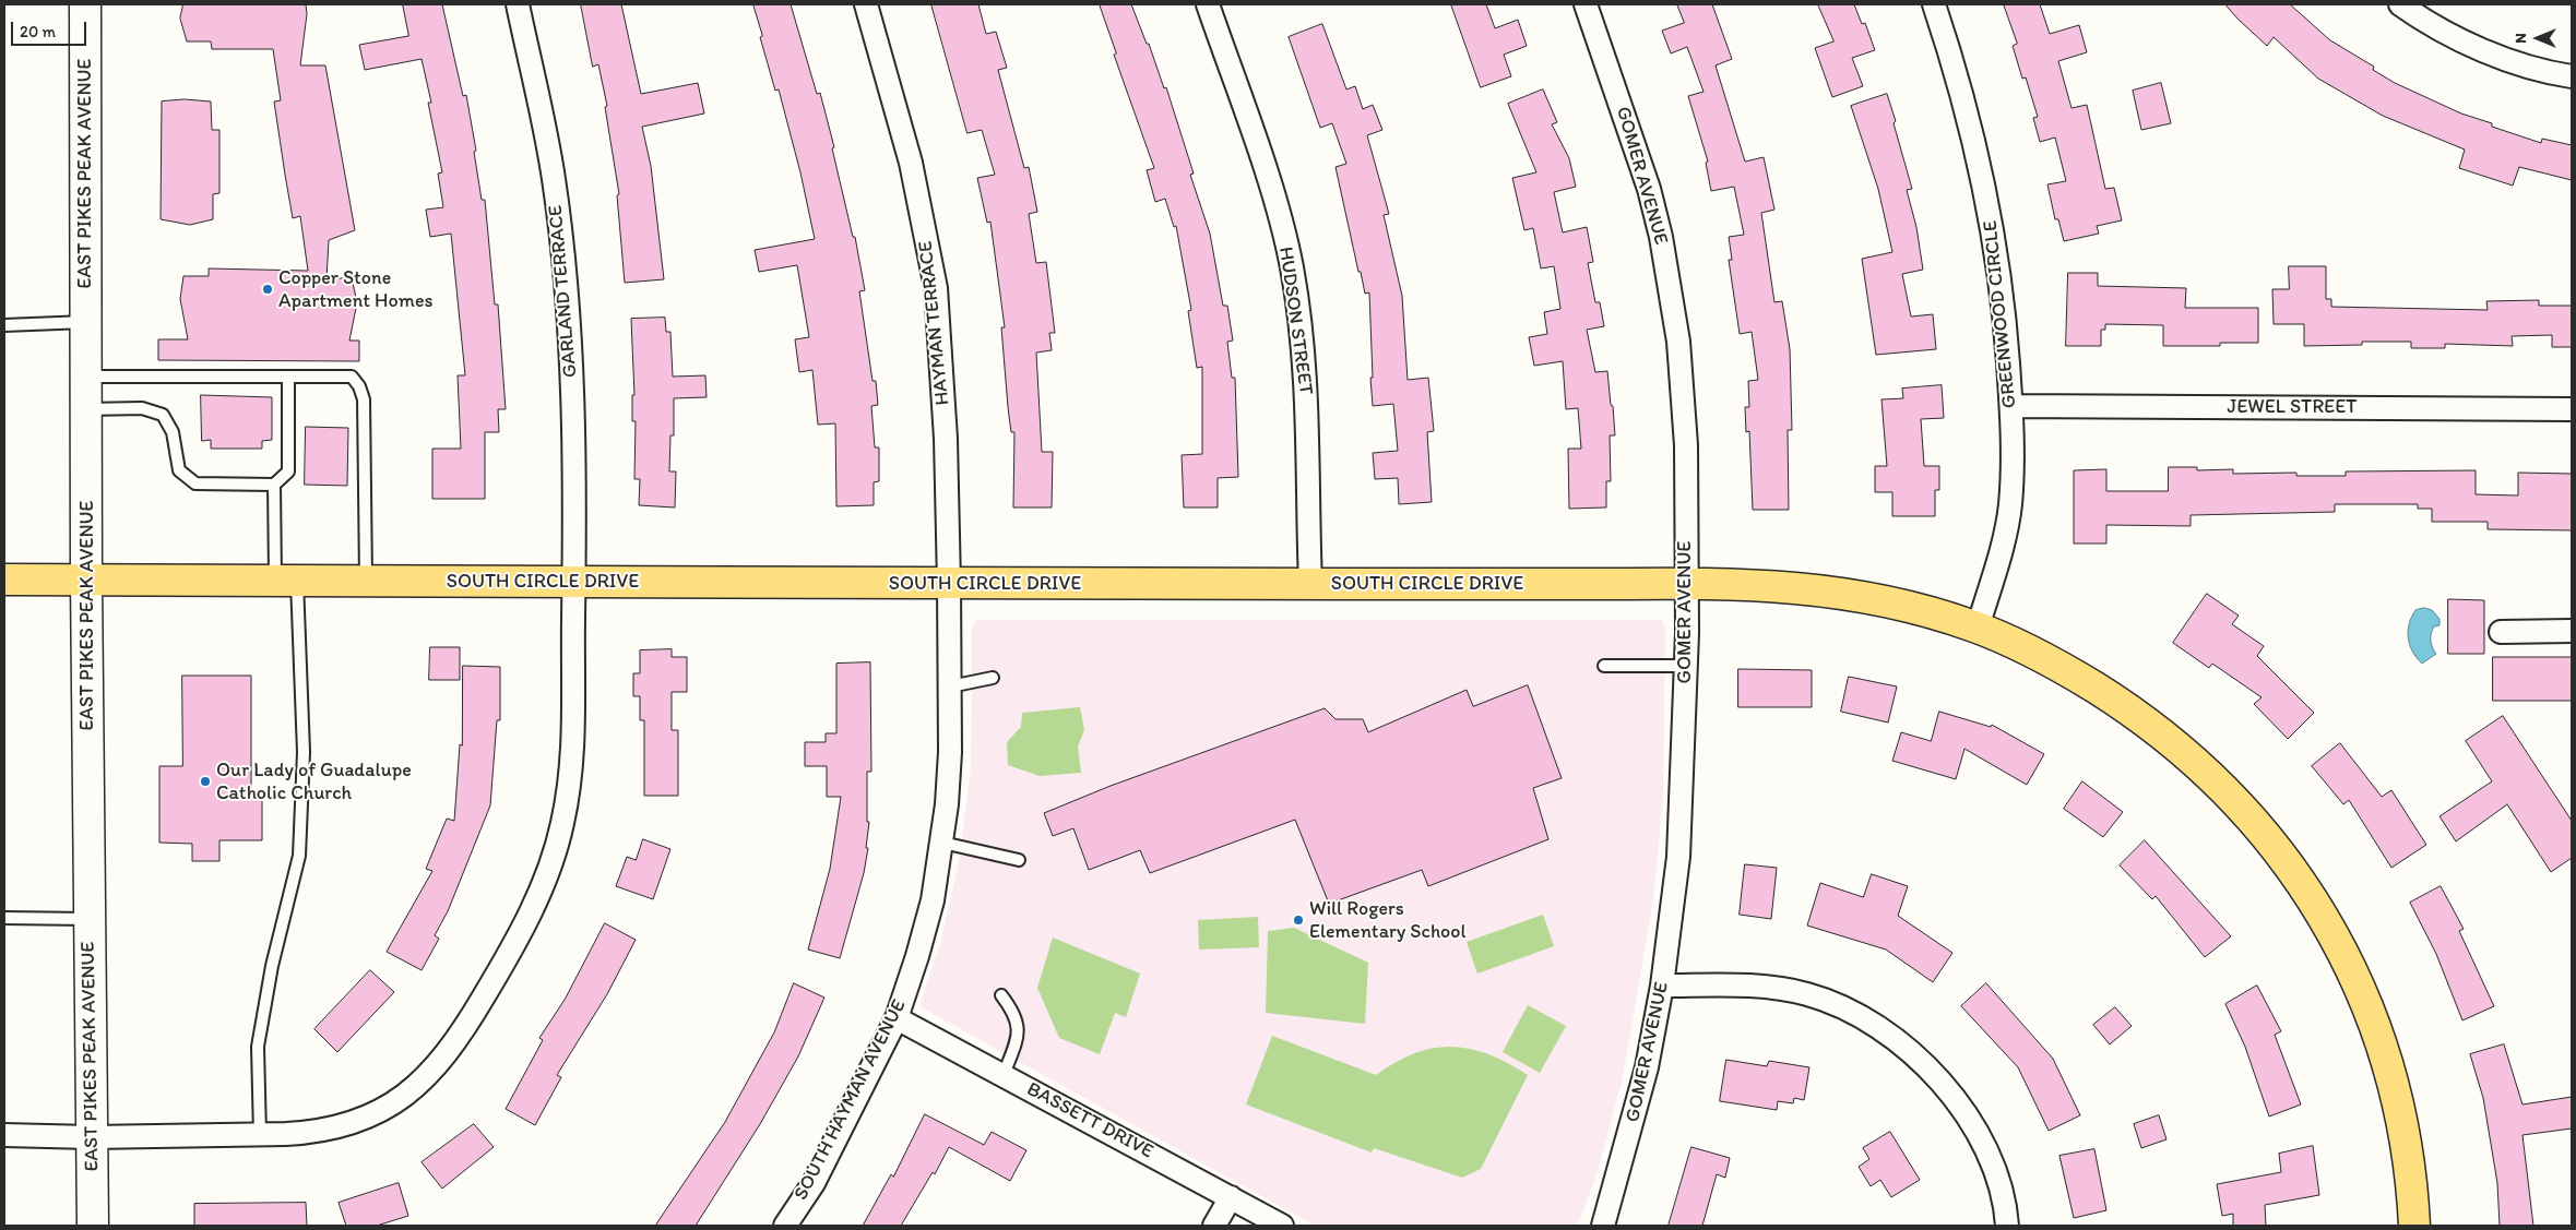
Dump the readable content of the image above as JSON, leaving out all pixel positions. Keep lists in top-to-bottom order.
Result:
{
  "streets": {
    "main road": ["EAST PIKES PEAK AVENUE", "SOUTH CIRCLE DRIVE"],
    "street": [
      "GOMER AVENUE",
      "GARLAND TERRACE",
      "GREENWOOD CIRCLE",
      "HUDSON STREET",
      "HAYMAN TERRACE",
      "JEWEL STREET",
      "SOUTH HAYMAN AVENUE",
      "BASSETT DRIVE"
    ]
  },
  "crossings": [
    ["EAST PIKES PEAK AVENUE", "GARLAND TERRACE"],
    ["EAST PIKES PEAK AVENUE", "SOUTH CIRCLE DRIVE"],
    ["GOMER AVENUE", "SOUTH CIRCLE DRIVE"],
    ["GARLAND TERRACE", "SOUTH CIRCLE DRIVE"],
    ["GREENWOOD CIRCLE", "JEWEL STREET"],
    ["GREENWOOD CIRCLE", "SOUTH CIRCLE DRIVE"],
    ["HUDSON STREET", "SOUTH CIRCLE DRIVE"],
    ["HAYMAN TERRACE", "SOUTH CIRCLE DRIVE"],
    ["HAYMAN TERRACE", "SOUTH HAYMAN AVENUE"],
    ["SOUTH CIRCLE DRIVE", "SOUTH HAYMAN AVENUE"],
    ["SOUTH HAYMAN AVENUE", "BASSETT DRIVE"]
  ],
  "places": ["Copper Stone Apartment Homes", "Our Lady of Guadalupe Catholic Church", "Will Rogers Elementary School"],
  "scale_bar": "20 m",
  "north": "left"
}
